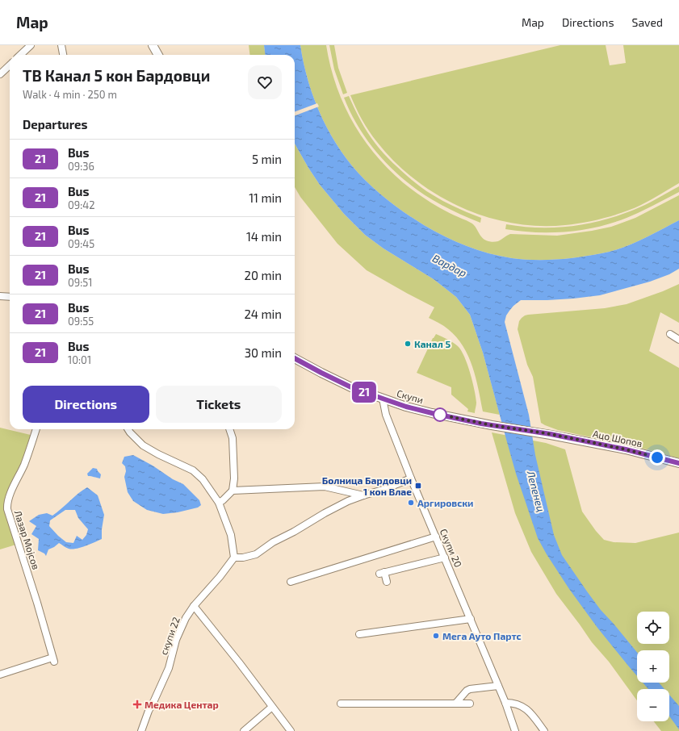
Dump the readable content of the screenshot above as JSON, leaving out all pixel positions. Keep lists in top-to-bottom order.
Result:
{
  "streets": {
    "street": [
      "Скупи",
      "Ацо Шопов",
      "Лазар Мојсов",
      "Скупи 20",
      "скупи 22"
    ]
  },
  "crossings": [
    ["Скупи", "Ацо Шопов"],
    ["Скупи", "Скупи 20"]
  ],
  "water": ["Вардар", "Лепенец"],
  "places": {
    "other": ["Канал 5", "Аргировски", "Мега Ауто Партс"],
    "transit": ["Болница Бардовци 1 кон Влае"],
    "health": ["Медика Центар"]
  },
  "lines": ["bus line 21"],
  "page": {
    "header": "Map",
    "nav": ["Map", "Directions", "Saved"],
    "on_map": "21",
    "heading": [
      ["ТВ Канал 5 кон Бардовци", "Walk · 4 min · 250 m"],
      "Departures"
    ],
    "list": [
      {
        "mark": "21",
        "name": "Bus",
        "note": "09:36",
        "value": "5 min"
      },
      {
        "mark": "21",
        "name": "Bus",
        "note": "09:42",
        "value": "11 min"
      },
      {
        "mark": "21",
        "name": "Bus",
        "note": "09:45",
        "value": "14 min"
      },
      {
        "mark": "21",
        "name": "Bus",
        "note": "09:51",
        "value": "20 min"
      },
      {
        "mark": "21",
        "name": "Bus",
        "note": "09:55",
        "value": "24 min"
      },
      {
        "mark": "21",
        "name": "Bus",
        "note": "10:01",
        "value": "30 min"
      }
    ],
    "buttons": ["Directions", "Tickets"],
    "map_buttons": ["+", "−"]
  }
}
